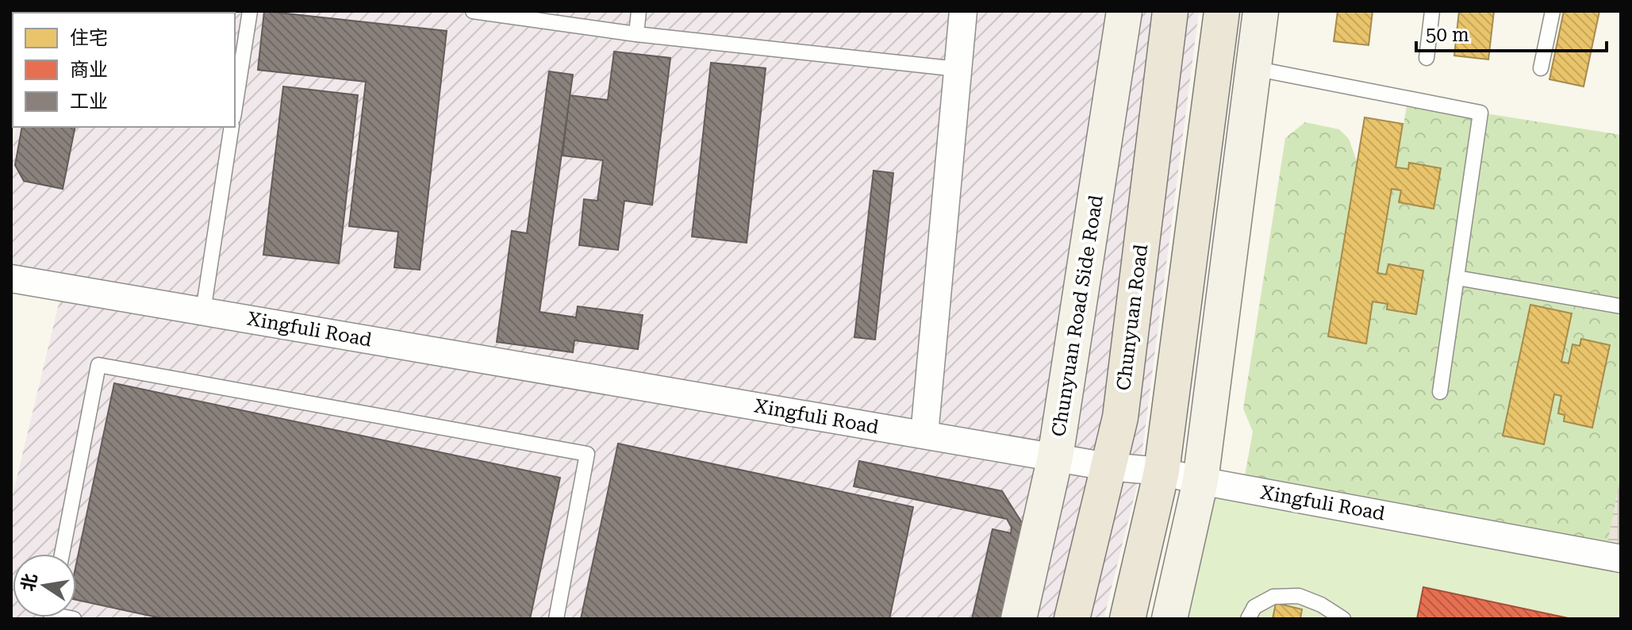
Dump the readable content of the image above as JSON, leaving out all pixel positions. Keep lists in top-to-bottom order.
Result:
{
  "streets": {
    "main road": ["Chunyuan Road"],
    "street": ["Chunyuan Road Side Road", "Xingfuli Road"]
  },
  "crossings": [
    ["Chunyuan Road Side Road", "Xingfuli Road"],
    ["Chunyuan Road", "Xingfuli Road"]
  ],
  "legend": ["住宅", "商业", "工业"],
  "scale_bar": "50 m",
  "north": "left"
}
